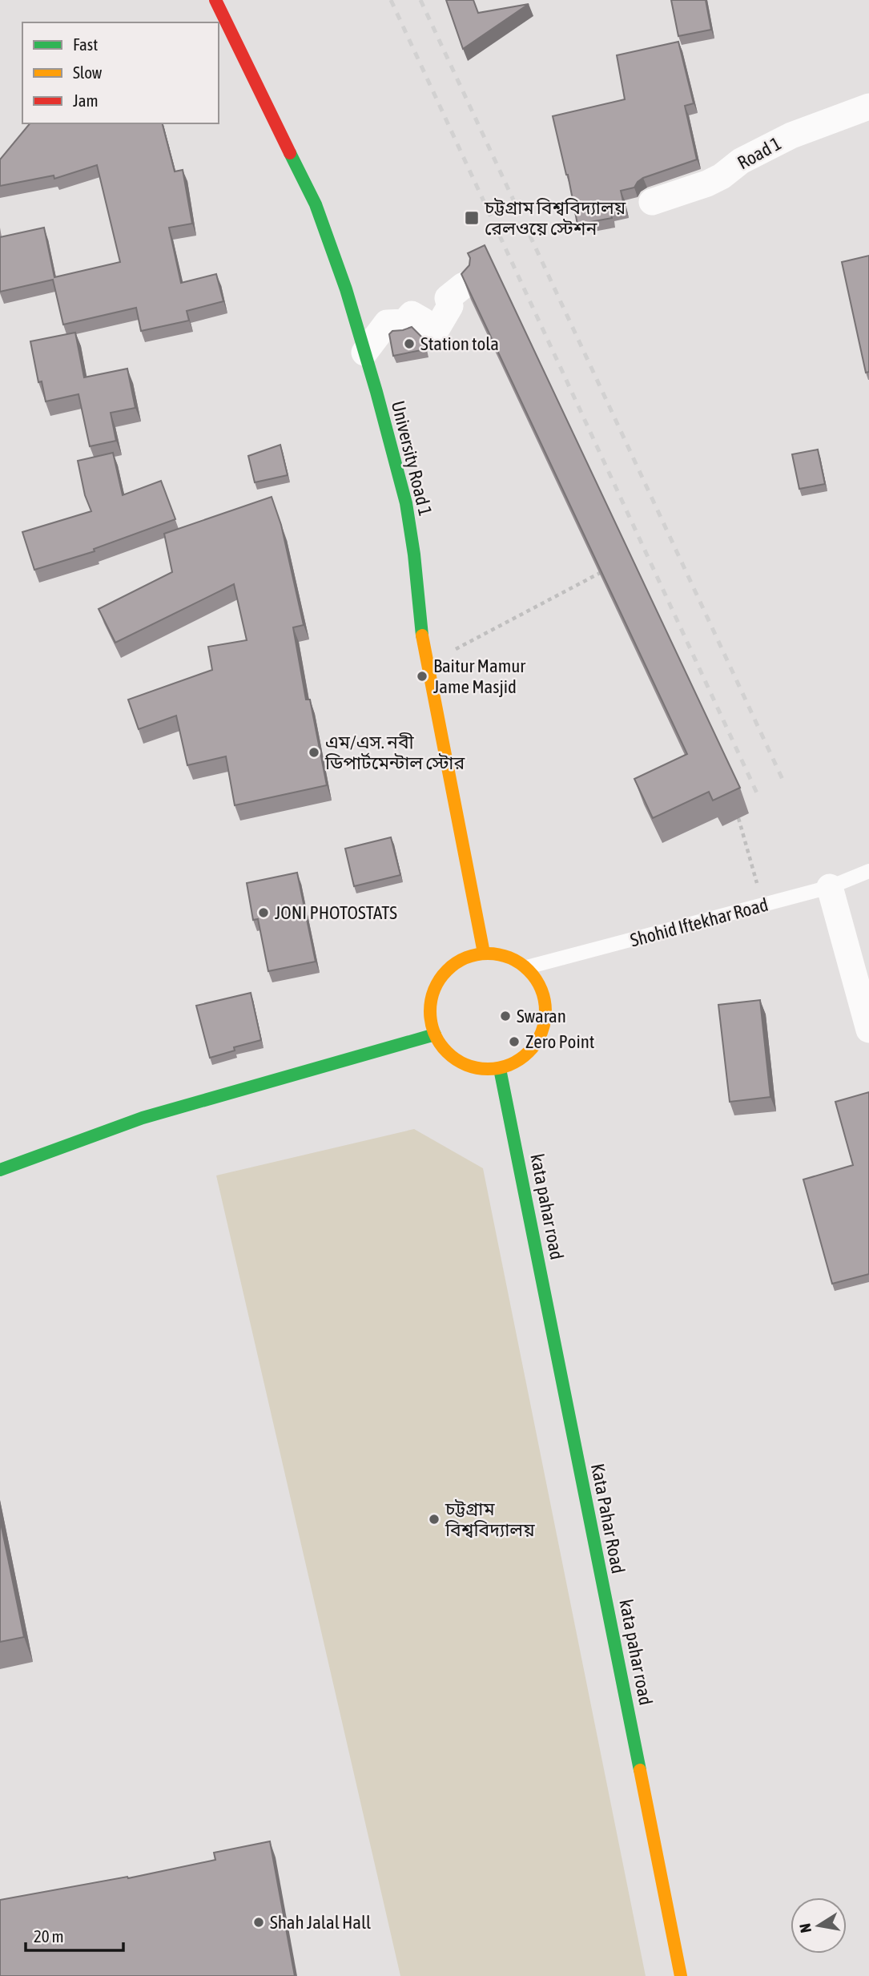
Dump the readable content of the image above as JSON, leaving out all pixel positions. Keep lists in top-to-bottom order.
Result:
{
  "streets": {
    "street": [
      "Road 1",
      "University Road 1",
      "kata pahar road",
      "Kata Pahar Road"
    ],
    "lane": ["Shohid Iftekhar Road"]
  },
  "crossings": [
    ["University Road 1", "Shohid Iftekhar Road"],
    ["University Road 1", "Kata Pahar Road"],
    ["Shohid Iftekhar Road", "Kata Pahar Road"],
    ["kata pahar road", "Kata Pahar Road"]
  ],
  "places": {
    "transit": ["চট্টগ্রাম বিশ্ববিদ্যালয় রেলওয়ে স্টেশন"],
    "other": [
      "Station tola",
      "Baitur Mamur Jame Masjid",
      "এম/এস. নবী ডিপার্টমেন্টাল স্টোর",
      "JONI PHOTOSTATS",
      "Swaran",
      "Zero Point",
      "চট্টগ্রাম বিশ্ববিদ্যালয়",
      "Shah Jalal Hall"
    ]
  },
  "legend": ["Fast", "Slow", "Jam"],
  "scale_bar": "20 m",
  "north": "left"
}
